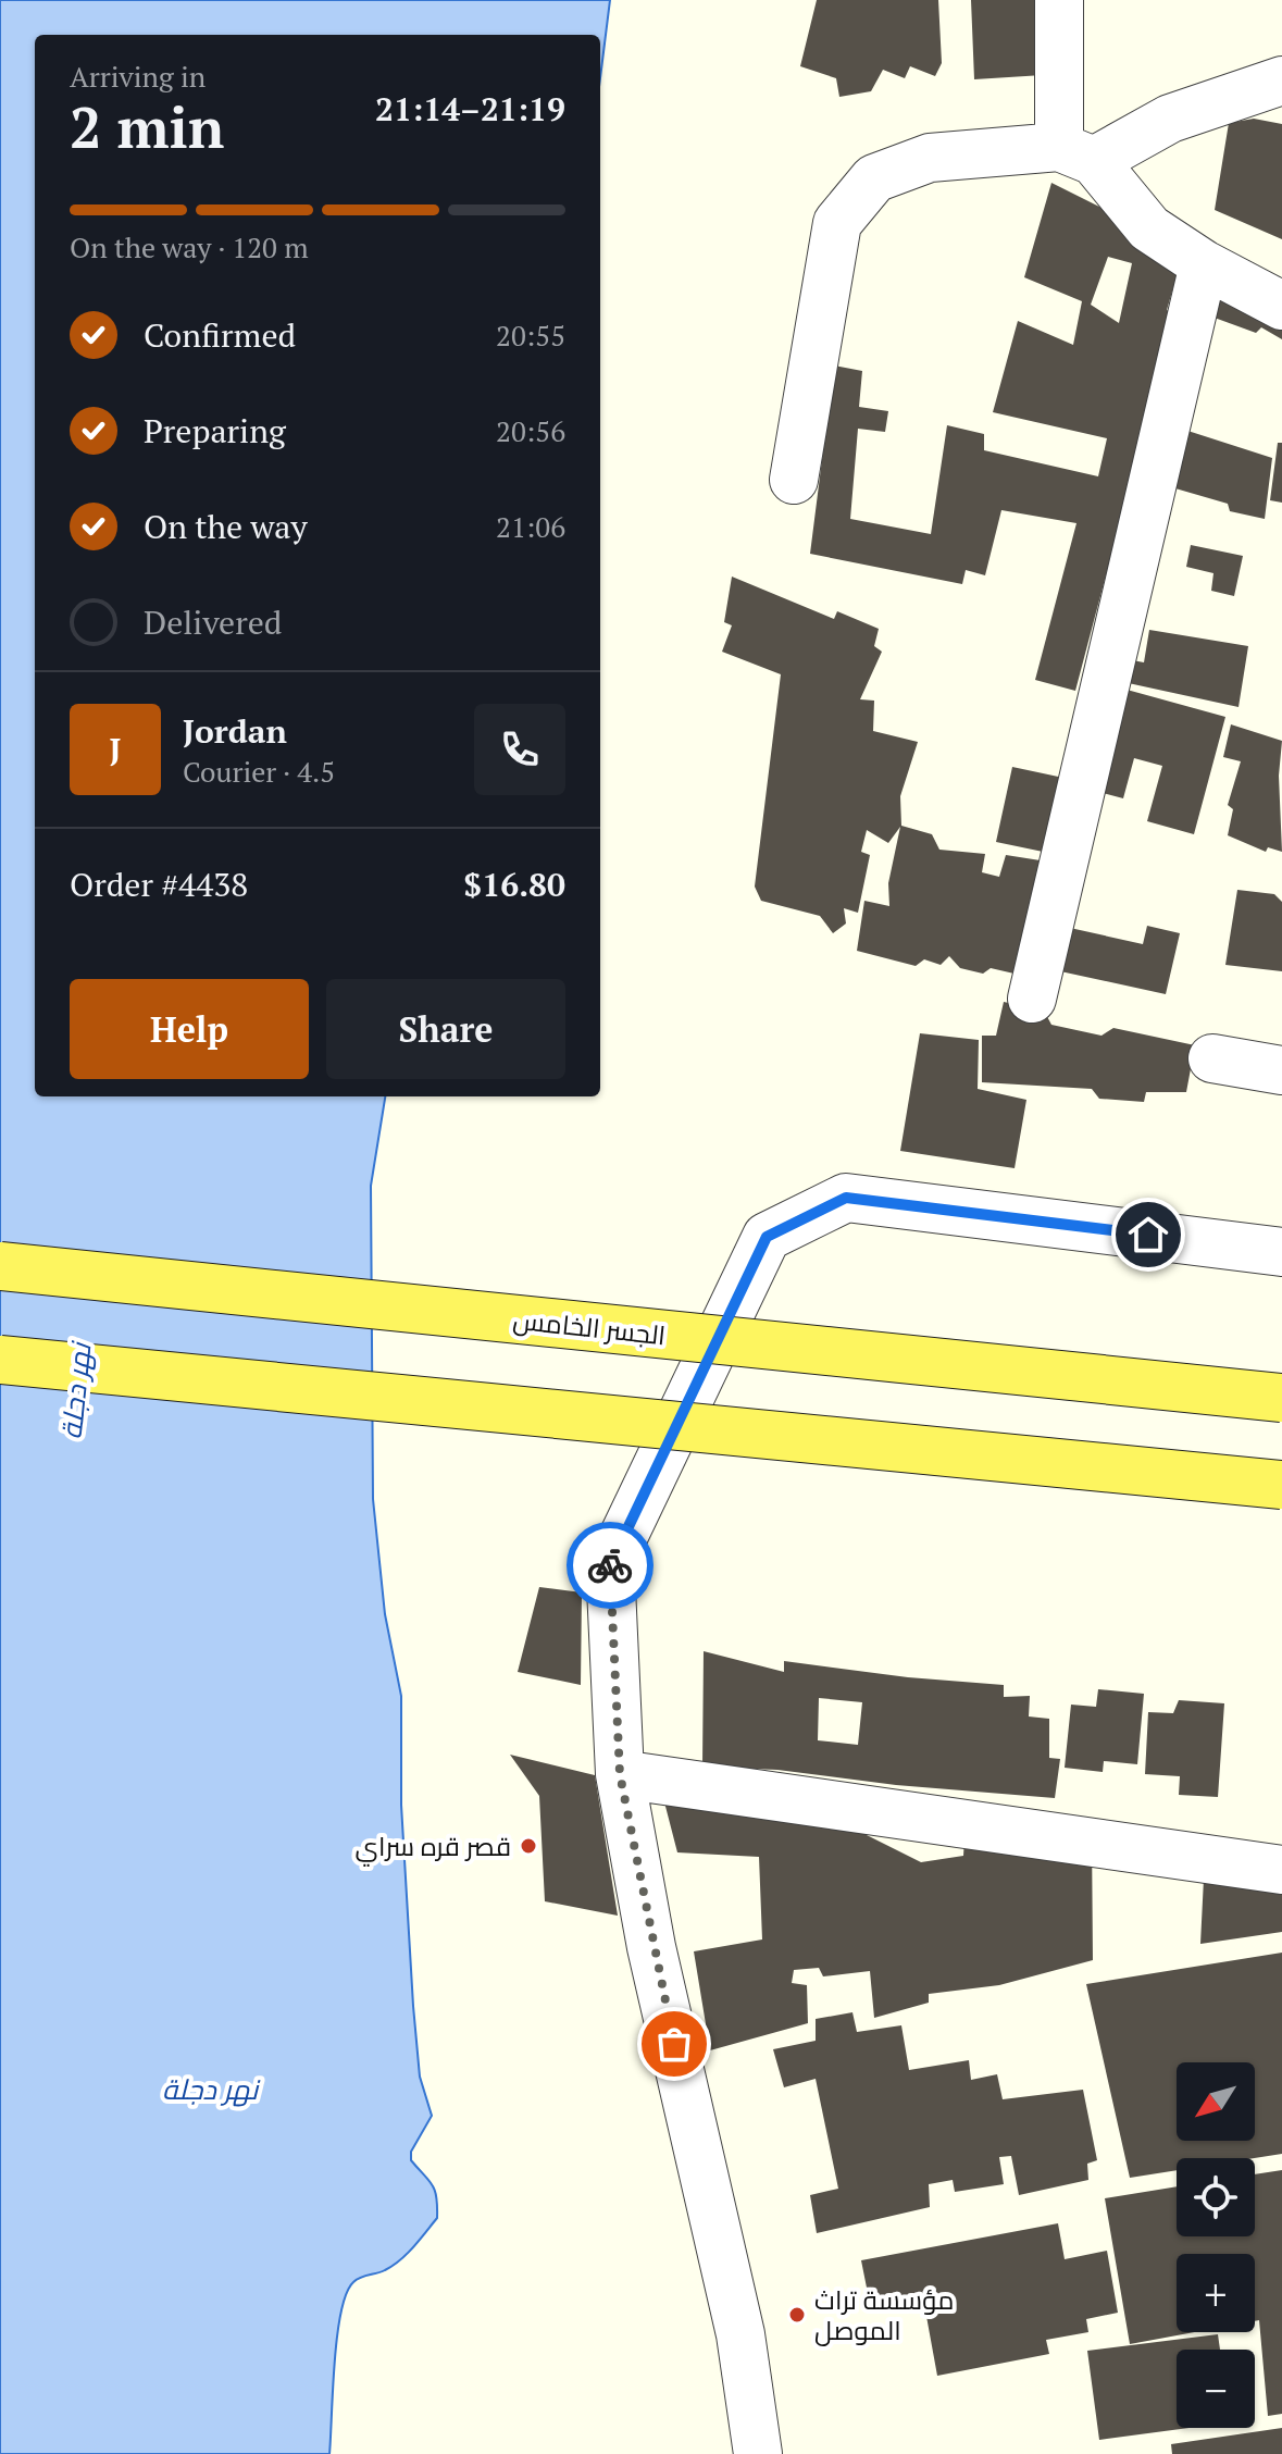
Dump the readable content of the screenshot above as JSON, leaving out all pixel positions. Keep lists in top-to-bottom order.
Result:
{
  "streets": {
    "main road": ["الجسر الخامس"]
  },
  "water": ["نهر دجلة"],
  "places": ["قصر قره سراي", "مؤسسة تراث الموصل"],
  "north": "bottom left",
  "page": {
    "heading": ["2 min", "Arriving in", "21:14–21:19"],
    "panel": [
      "Jordan",
      "Courier · 4.5",
      "Order #4438",
      "$16.80"
    ],
    "bar": "On the way · 120 m",
    "list": [
      ["Confirmed", "20:55"],
      ["Preparing", "20:56"],
      ["On the way", "21:06"],
      "Delivered"
    ],
    "round": "J",
    "buttons": ["Help", "Share"],
    "map_buttons": ["+", "−"]
  }
}
